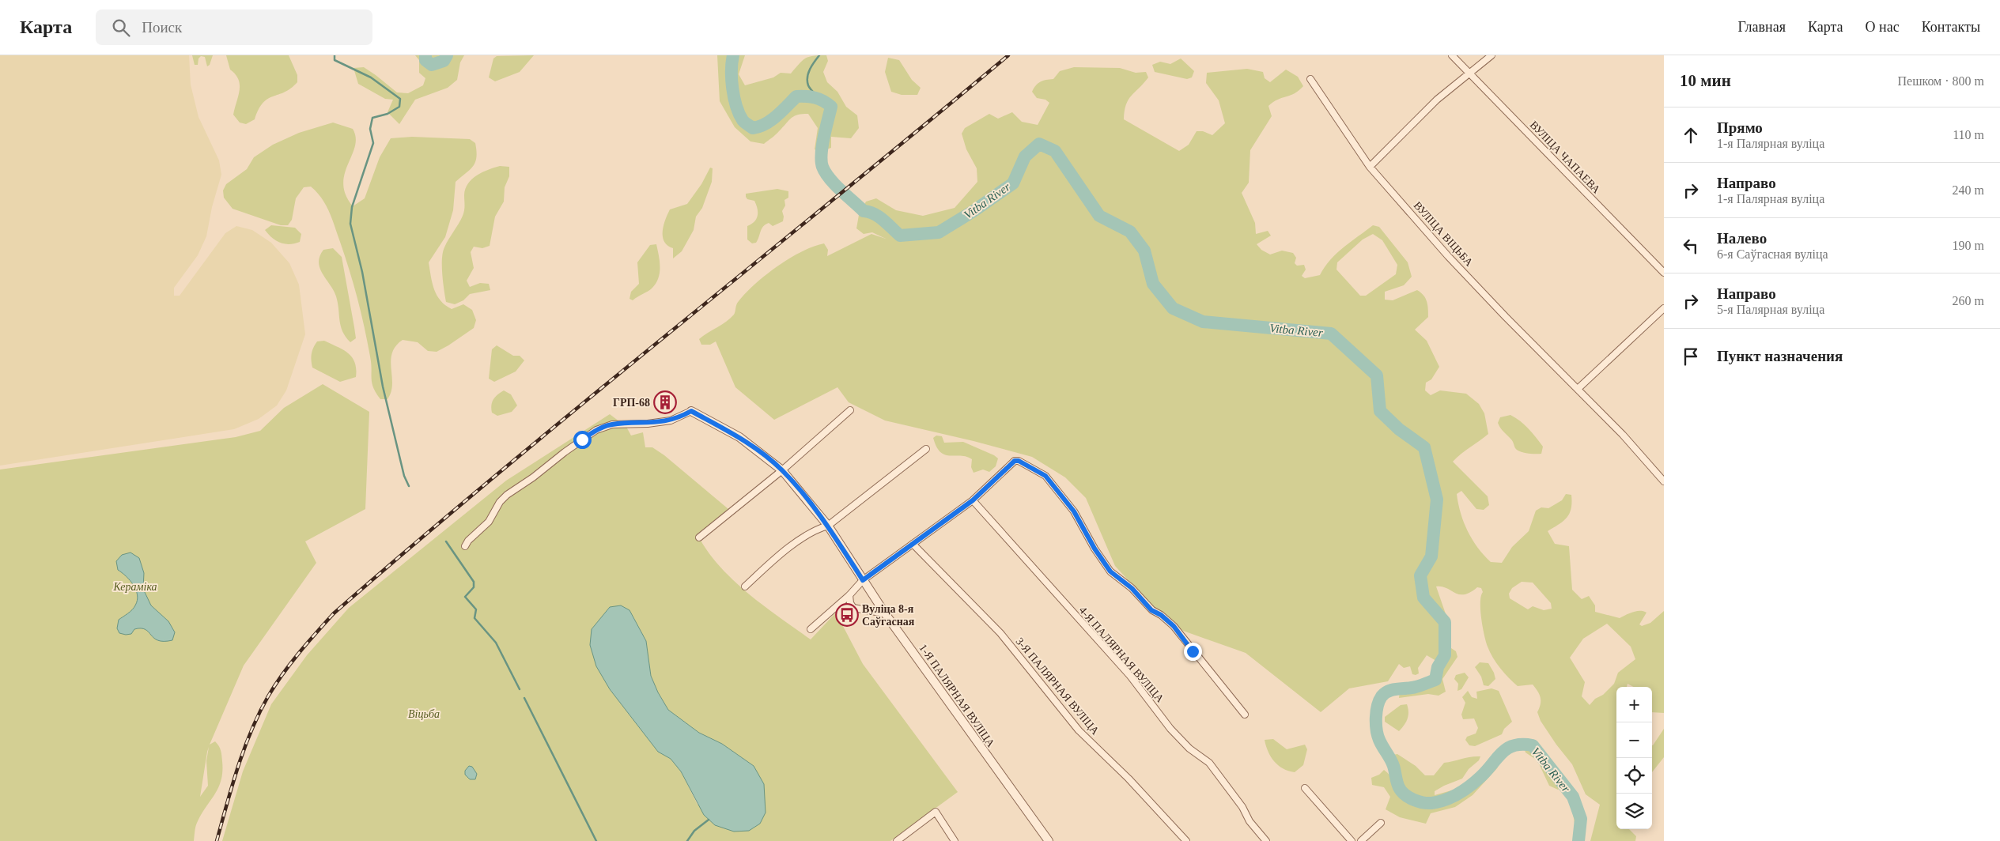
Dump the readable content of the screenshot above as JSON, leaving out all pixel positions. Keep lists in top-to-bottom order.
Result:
{
  "streets": {
    "street": [
      "ВУЛІЦА ЧАПАЕВА",
      "ВУЛІЦА ВІЦЬБА",
      "4-Я ПАЛЯРНАЯ ВУЛІЦА",
      "3-Я ПАЛЯРНАЯ ВУЛІЦА",
      "1-Я ПАЛЯРНАЯ ВУЛІЦА"
    ]
  },
  "water": ["Vitba River"],
  "parks": ["Кераміка", "Віцьба"],
  "places": {
    "building": ["ГРП-68"],
    "bus stop": ["Вуліца 8-я Саўгасная"]
  },
  "page": {
    "header": "Карта",
    "search": "Поиск",
    "nav": [
      "Главная",
      "Карта",
      "О нас",
      "Контакты"
    ],
    "heading": ["10 мин", "Пешком · 800 m"],
    "list": [
      ["Прямо", "1-я Палярная вуліца", "110 m"],
      ["Направо", "1-я Палярная вуліца", "240 m"],
      ["Налево", "6-я Саўгасная вуліца", "190 m"],
      ["Направо", "5-я Палярная вуліца", "260 m"],
      "Пункт назначения"
    ],
    "map_buttons": ["+", "−"]
  }
}
